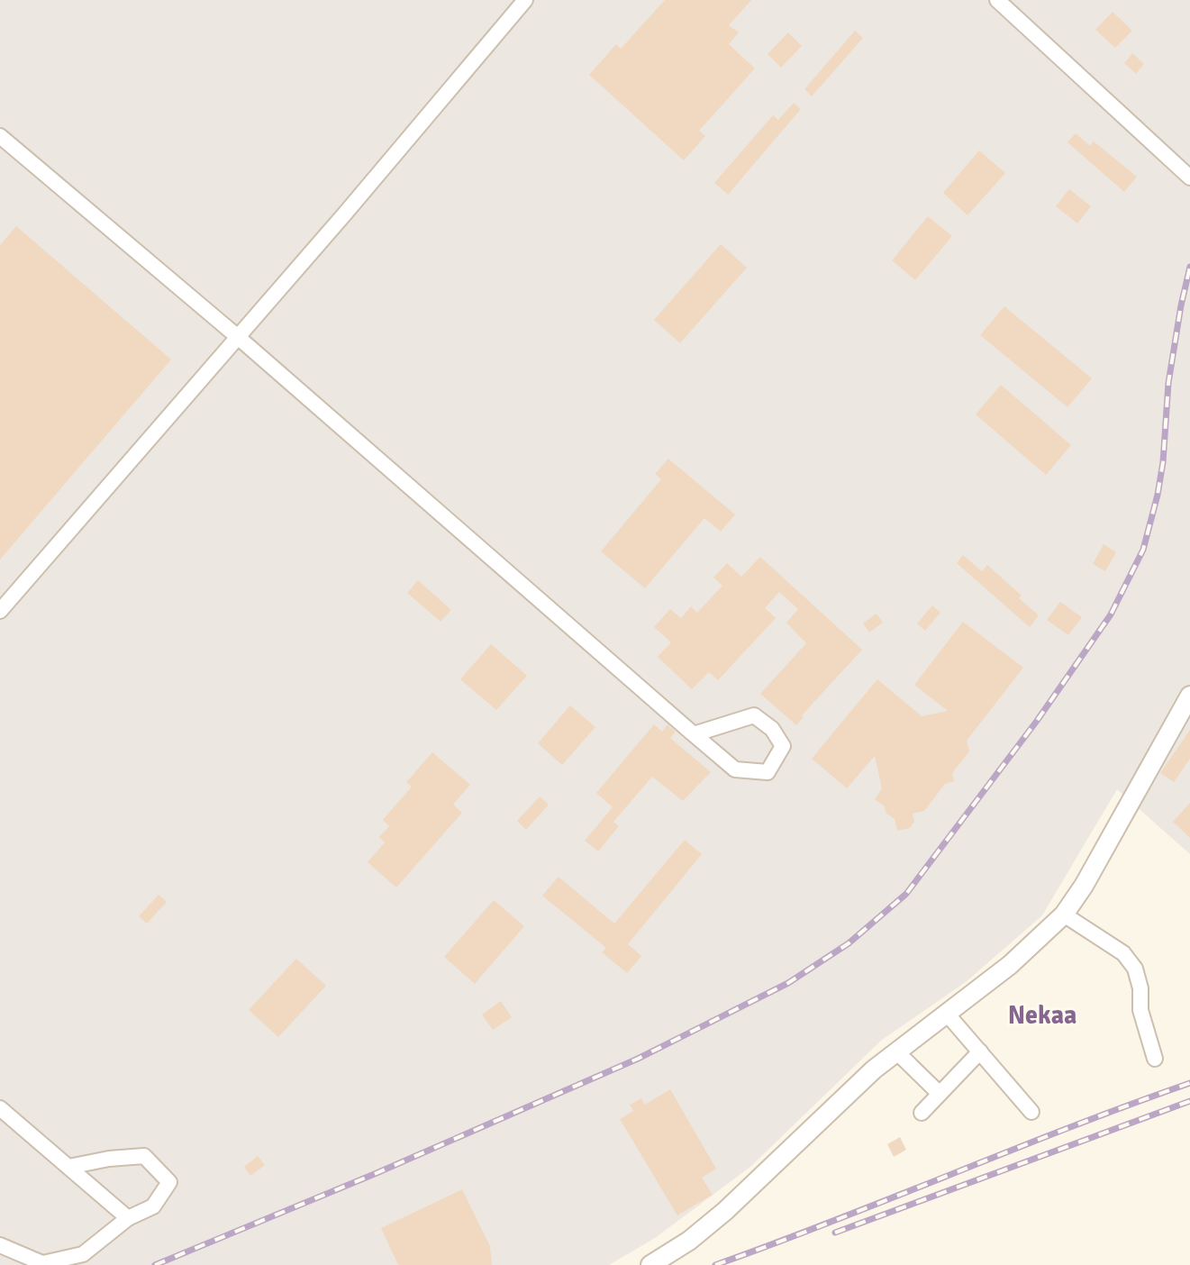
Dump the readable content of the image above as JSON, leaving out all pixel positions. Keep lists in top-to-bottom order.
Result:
{
  "districts": ["Nekaa"]
}
